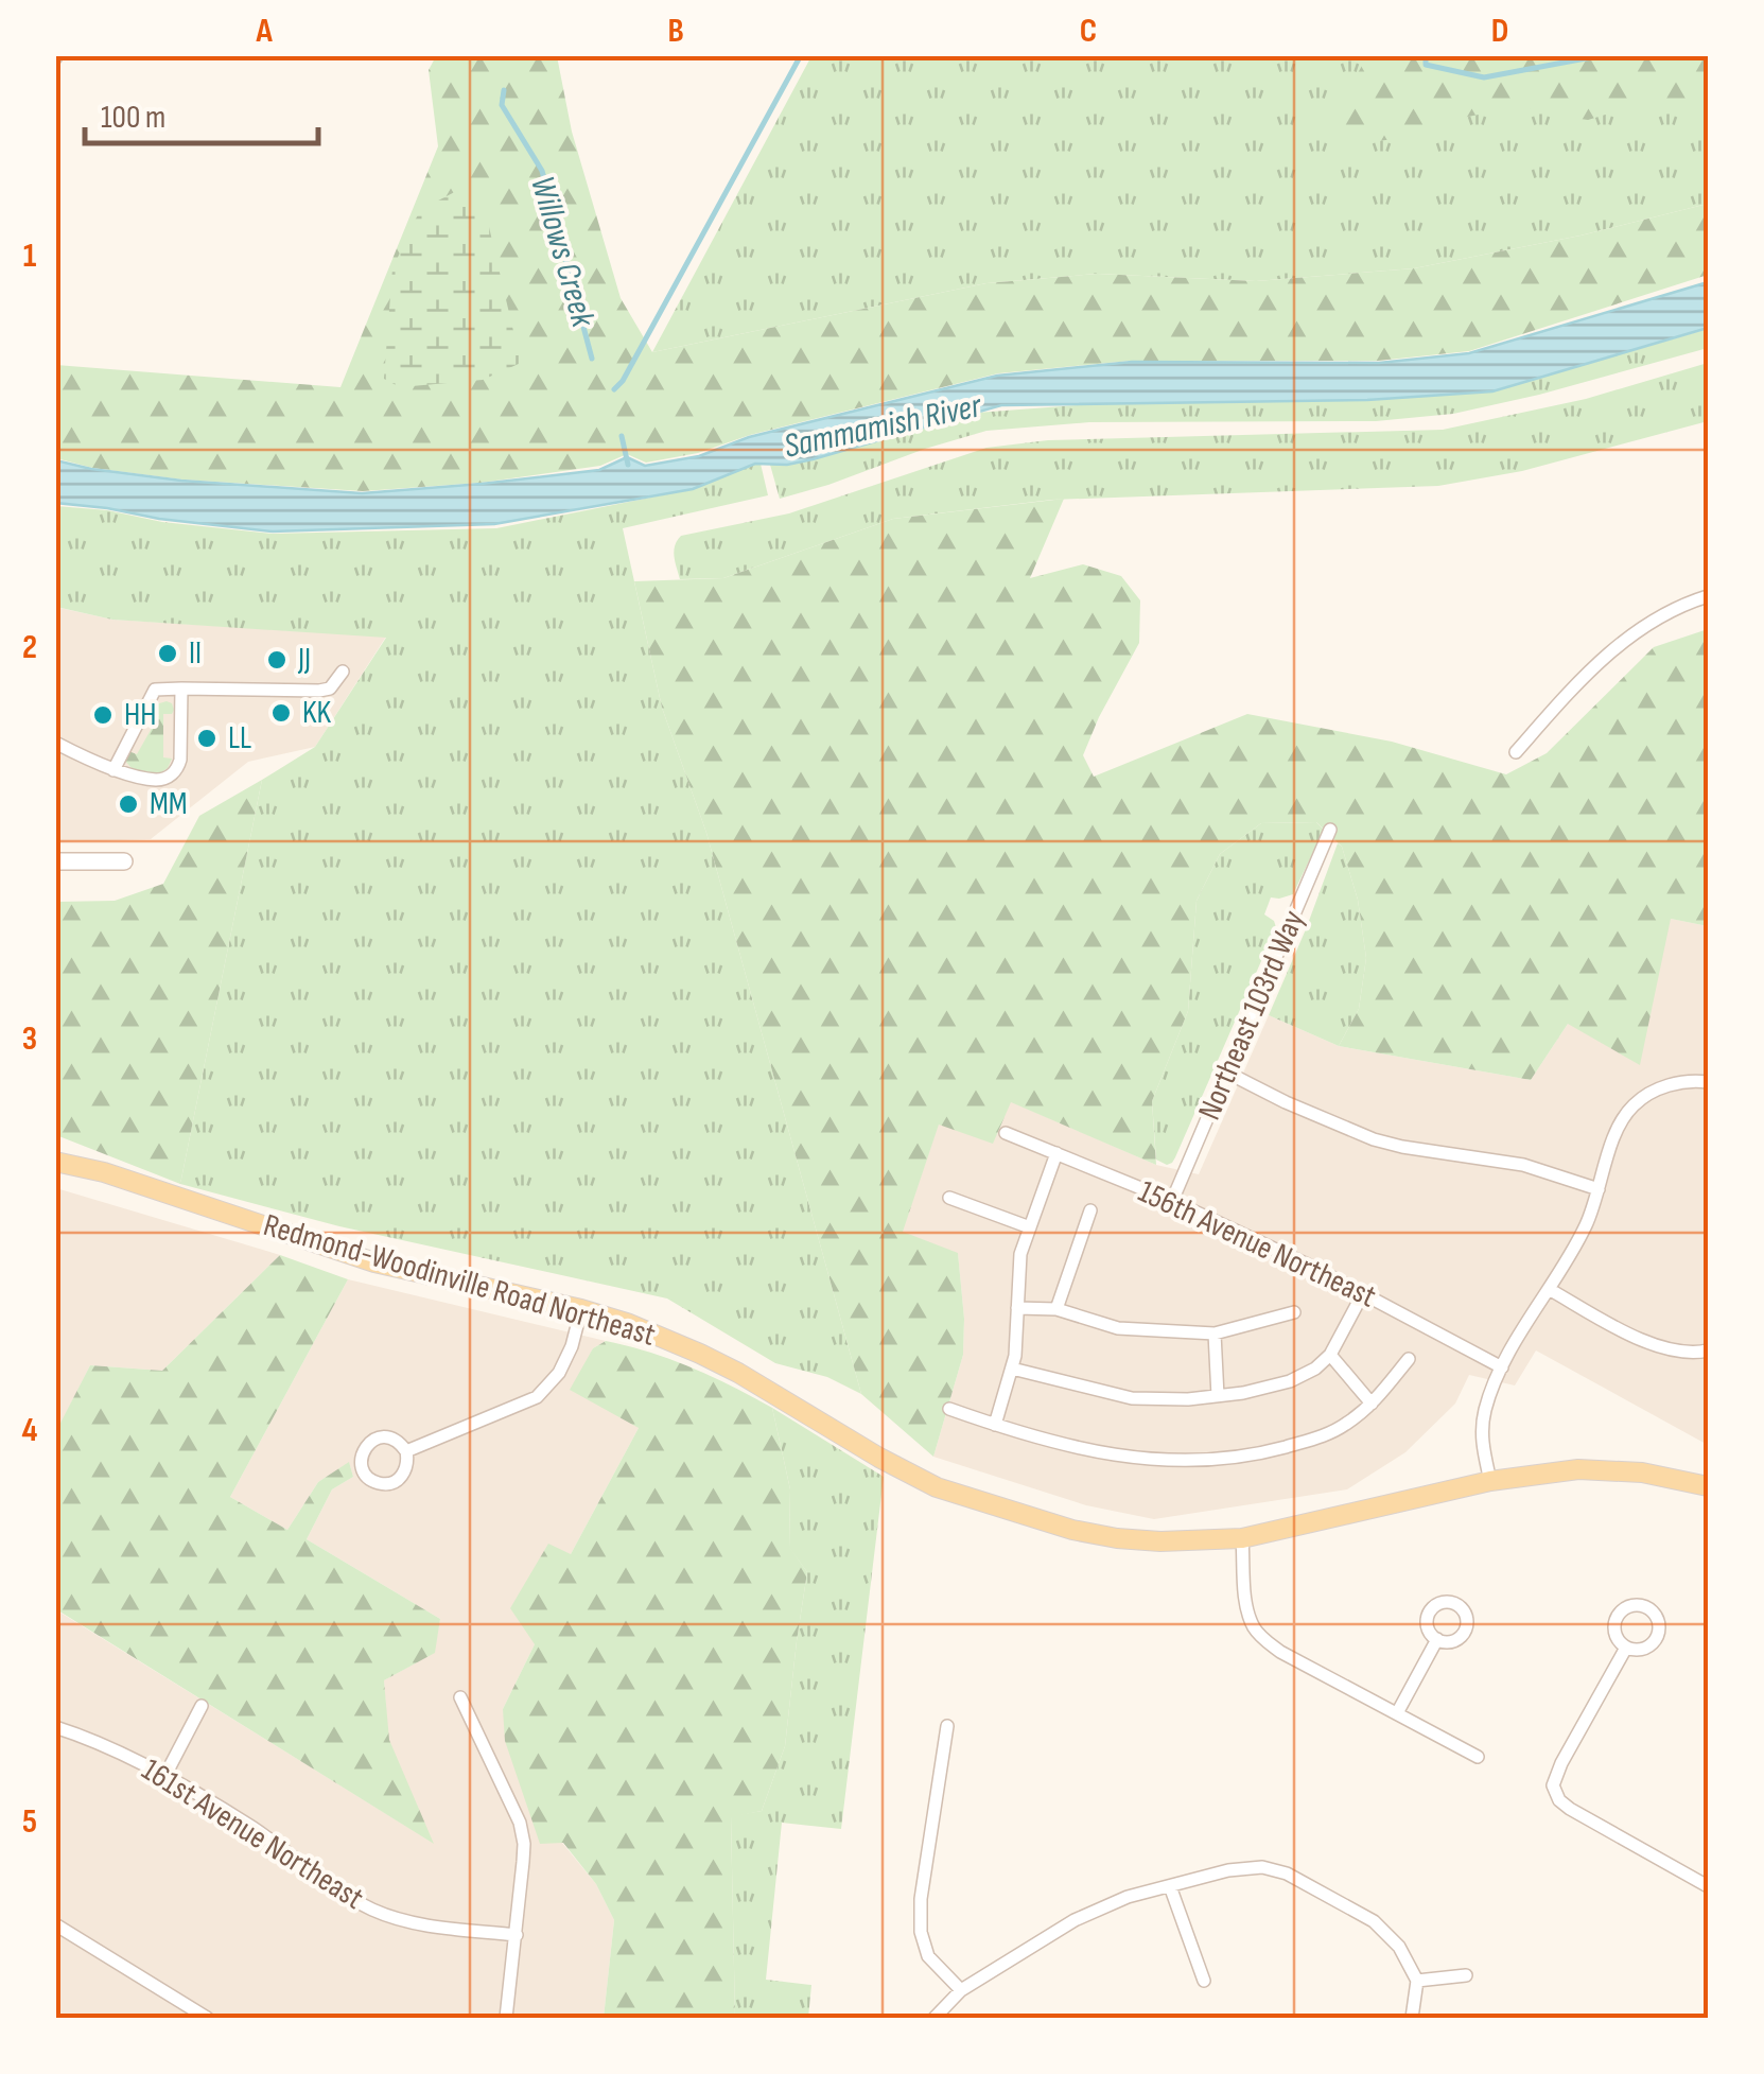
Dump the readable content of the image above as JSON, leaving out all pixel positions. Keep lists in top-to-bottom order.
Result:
{
  "streets": {
    "main road": ["Redmond-Woodinville Road Northeast"],
    "street": ["Northeast 103rd Way", "156th Avenue Northeast", "161st Avenue Northeast"]
  },
  "crossings": [
    ["Northeast 103rd Way", "156th Avenue Northeast"]
  ],
  "water": ["Willows Creek", "Sammamish River"],
  "places": [
    "II",
    "JJ",
    "KK",
    "HH",
    "LL",
    "MM"
  ],
  "scale_bar": "100 m",
  "grid": {
    "columns": [
      "A",
      "B",
      "C",
      "D"
    ],
    "rows": [
      "1",
      "2",
      "3",
      "4",
      "5"
    ]
  }
}
